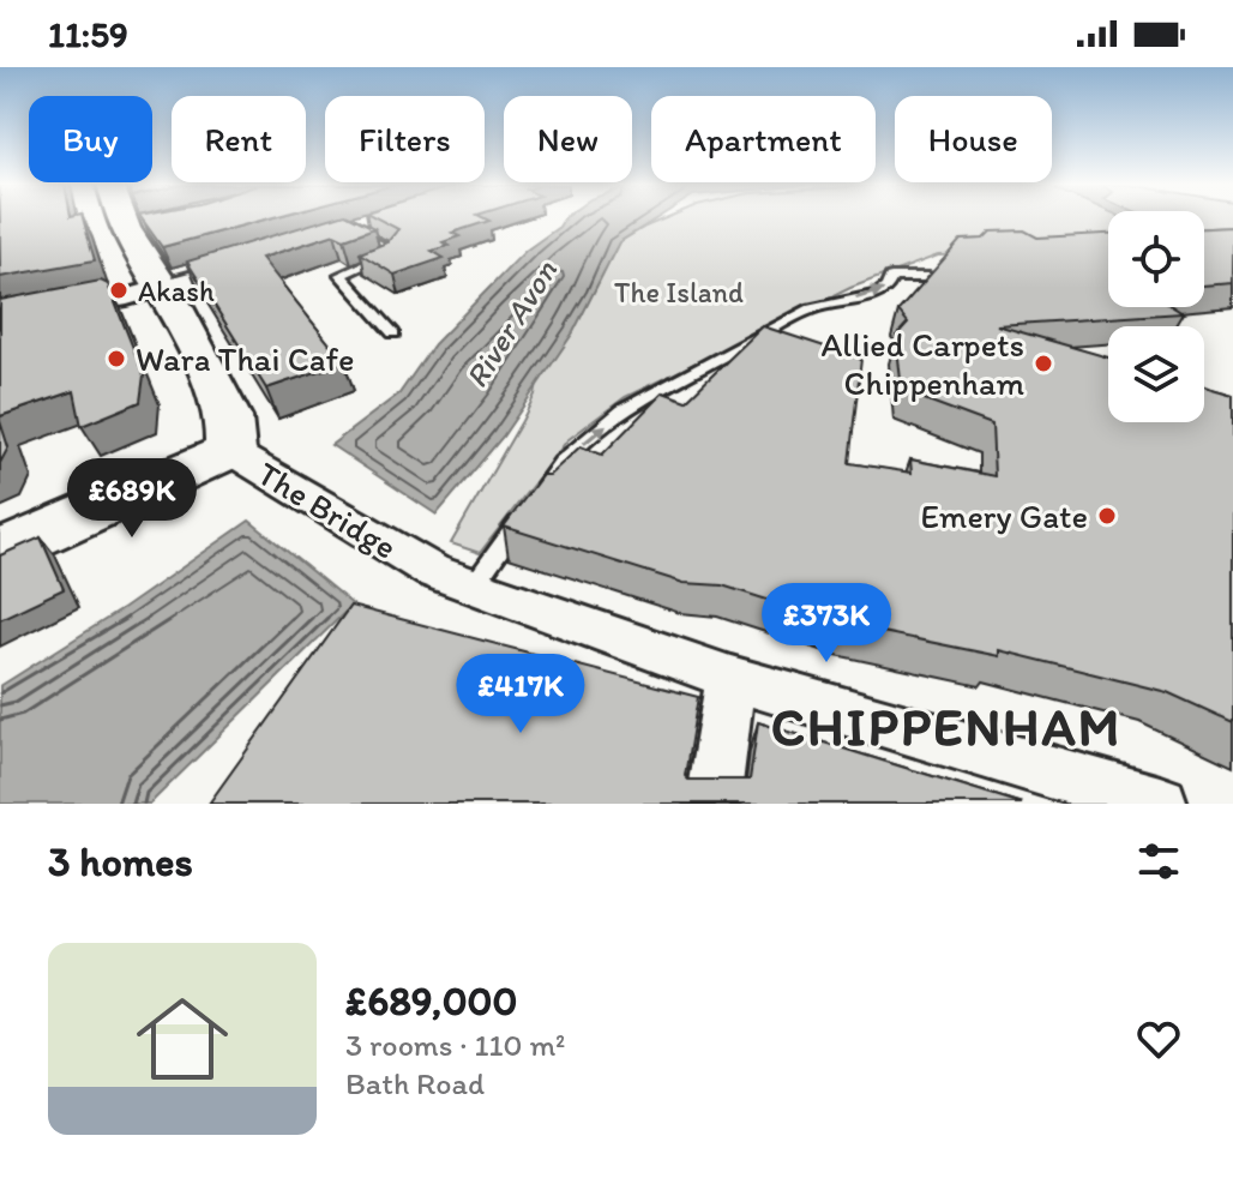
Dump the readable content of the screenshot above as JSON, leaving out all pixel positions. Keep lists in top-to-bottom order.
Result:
{
  "streets": {
    "street": ["The Bridge"]
  },
  "districts": ["CHIPPENHAM"],
  "water": ["River Avon"],
  "parks": ["The Island"],
  "places": [
    "Akash",
    "Wara Thai Cafe",
    "Allied Carpets Chippenham",
    "Emery Gate"
  ],
  "page": {
    "status": "11:59",
    "chip": [
      "Buy",
      "Rent",
      "Filters",
      "New",
      "Apartment",
      "House"
    ],
    "price": ["£689K", "£373K", "£417K"],
    "heading": "3 homes",
    "list": [
      {
        "name": "£689,000",
        "note": "3 rooms · 110 m² · Bath Road"
      }
    ]
  }
}
